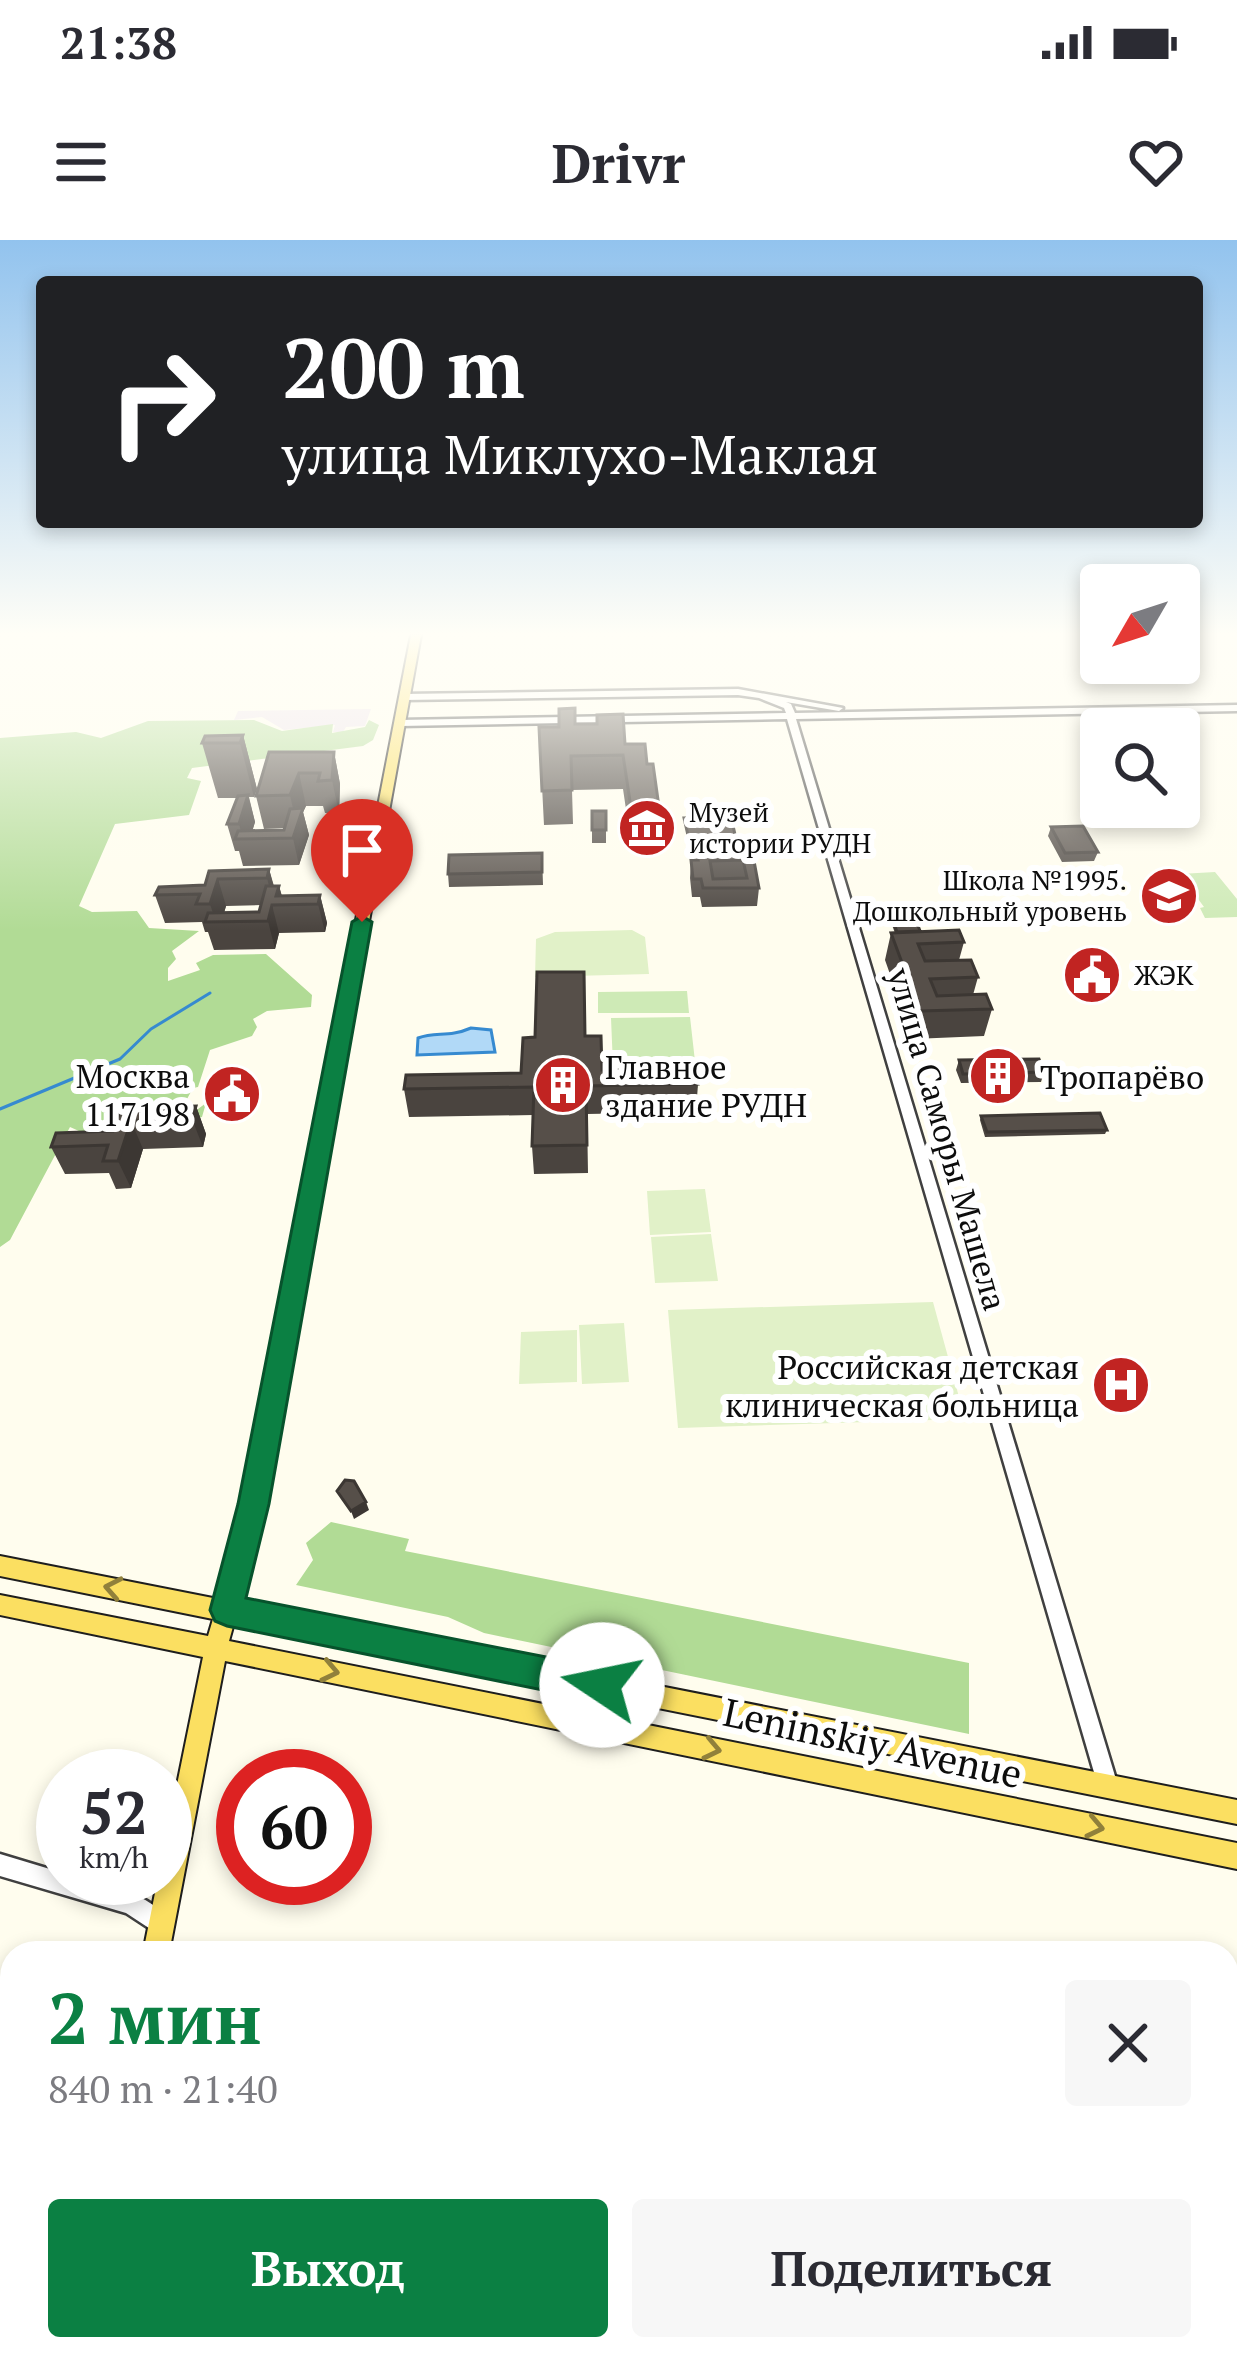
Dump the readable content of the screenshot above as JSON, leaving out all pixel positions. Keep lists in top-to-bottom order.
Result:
{
  "streets": {
    "main road": ["Leninskiy Avenue"],
    "street": ["улица Саморы Машела"]
  },
  "crossings": [
    ["улица Саморы Машела", "Leninskiy Avenue"]
  ],
  "places": {
    "museum": ["Музей истории РУДН"],
    "school or university": ["Школа №1995. Дошкольный уровень"],
    "public building": ["ЖЭК", "Москва 117198"],
    "building": ["Тропарёво", "Главное здание РУДН"],
    "hospital": ["Российская детская клиническая больница"]
  },
  "north": "bottom left",
  "page": {
    "status": "21:38",
    "header": "Drivr",
    "turn": ["200 m", "улица Миклухо-Маклая"],
    "speed": "52 km/h",
    "limit": "60",
    "heading": ["2 мин", "840 m · 21:40"],
    "buttons": ["Выход", "Поделиться"]
  }
}
